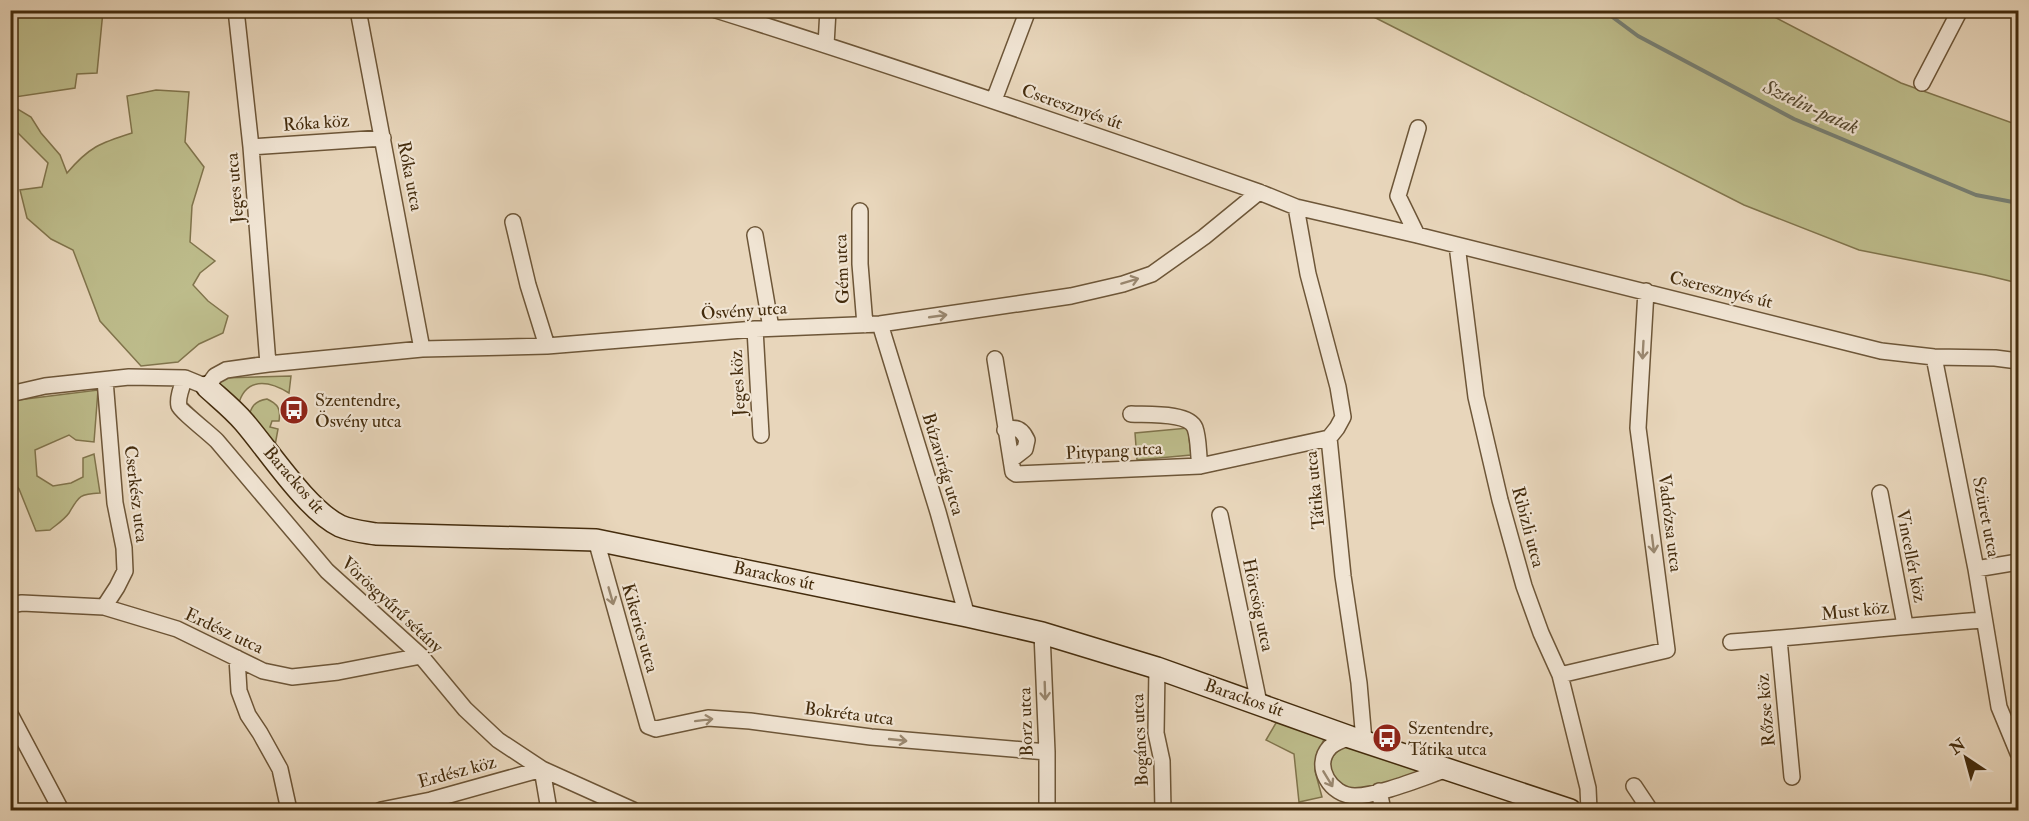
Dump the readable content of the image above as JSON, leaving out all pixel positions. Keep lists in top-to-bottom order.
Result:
{
  "streets": {
    "street": [
      "Cseresznyés út",
      "Róka köz",
      "Róka utca",
      "Jeges utca",
      "Gém utca",
      "Ösvény utca",
      "Jeges köz",
      "Pitypang utca",
      "Búzavirág utca",
      "Barackos út",
      "Tátika utca",
      "Cserkész utca",
      "Szüret utca",
      "Vadrózsa utca",
      "Ribizli utca",
      "Vincellér köz",
      "Vörösgyűrű sétány",
      "Hörcsög utca",
      "Must köz",
      "Kikerics utca",
      "Erdész utca",
      "Rőzse köz",
      "Bokréta utca",
      "Borz utca",
      "Bogáncs utca",
      "Erdész köz"
    ]
  },
  "crossings": [
    ["Cseresznyés út", "Ösvény utca"],
    ["Cseresznyés út", "Tátika utca"],
    ["Cseresznyés út", "Szüret utca"],
    ["Cseresznyés út", "Vadrózsa utca"],
    ["Cseresznyés út", "Ribizli utca"],
    ["Róka köz", "Róka utca"],
    ["Róka köz", "Jeges utca"],
    ["Róka utca", "Ösvény utca"],
    ["Jeges utca", "Ösvény utca"],
    ["Gém utca", "Ösvény utca"],
    ["Gém utca", "Búzavirág utca"],
    ["Ösvény utca", "Jeges köz"],
    ["Ösvény utca", "Búzavirág utca"],
    ["Ösvény utca", "Barackos út"],
    ["Pitypang utca", "Tátika utca"],
    ["Búzavirág utca", "Barackos út"],
    ["Barackos út", "Tátika utca"],
    ["Barackos út", "Cserkész utca"],
    ["Barackos út", "Vörösgyűrű sétány"],
    ["Barackos út", "Hörcsög utca"],
    ["Barackos út", "Kikerics utca"],
    ["Barackos út", "Borz utca"],
    ["Barackos út", "Bogáncs utca"],
    ["Cserkész utca", "Erdész utca"],
    ["Szüret utca", "Must köz"],
    ["Vadrózsa utca", "Ribizli utca"],
    ["Vincellér köz", "Must köz"],
    ["Vörösgyűrű sétány", "Erdész utca"],
    ["Vörösgyűrű sétány", "Erdész köz"],
    ["Must köz", "Rőzse köz"],
    ["Kikerics utca", "Bokréta utca"],
    ["Bokréta utca", "Borz utca"]
  ],
  "one_way": [
    "Ösvény utca",
    "Vadrózsa utca",
    "Kikerics utca",
    "Bokréta utca",
    "Borz utca"
  ],
  "water": ["Sztelin-patak"],
  "places": {
    "bus stop": ["Szentendre, Ösvény utca", "Szentendre, Tátika utca"]
  },
  "north": "top left"
}
